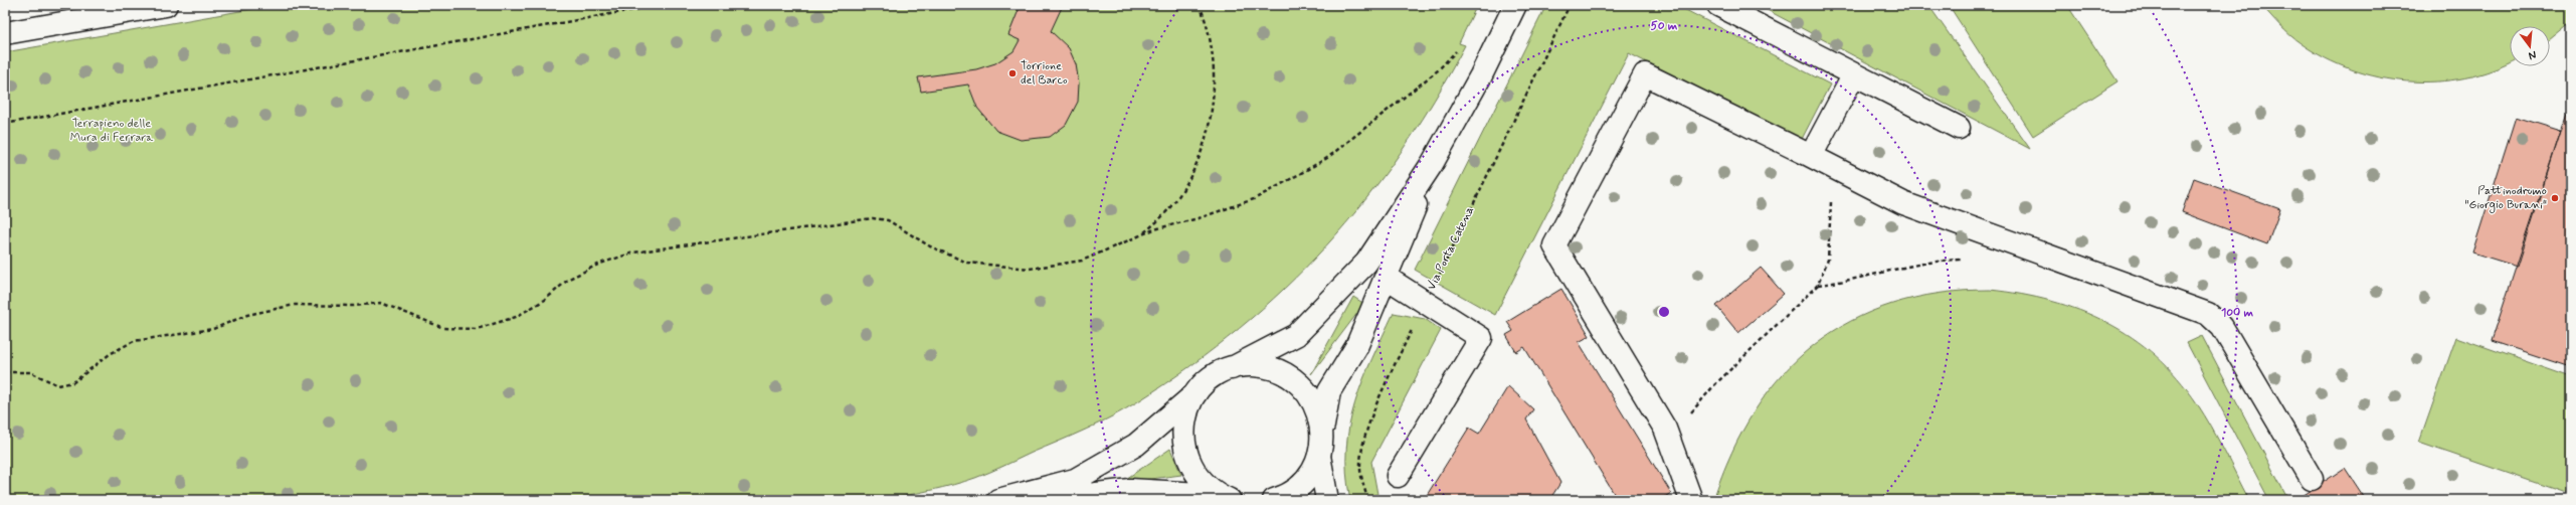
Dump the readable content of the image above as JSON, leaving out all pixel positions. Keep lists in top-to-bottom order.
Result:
{
  "streets": {
    "path": ["Via Porta Catena"]
  },
  "parks": ["Terrapieno delle Mura di Ferrara"],
  "places": ["Torrione del Barco", "Pattinodromo \"Giorgio Burani\""],
  "north": "bottom",
  "rings": ["50 m", "100 m"]
}
